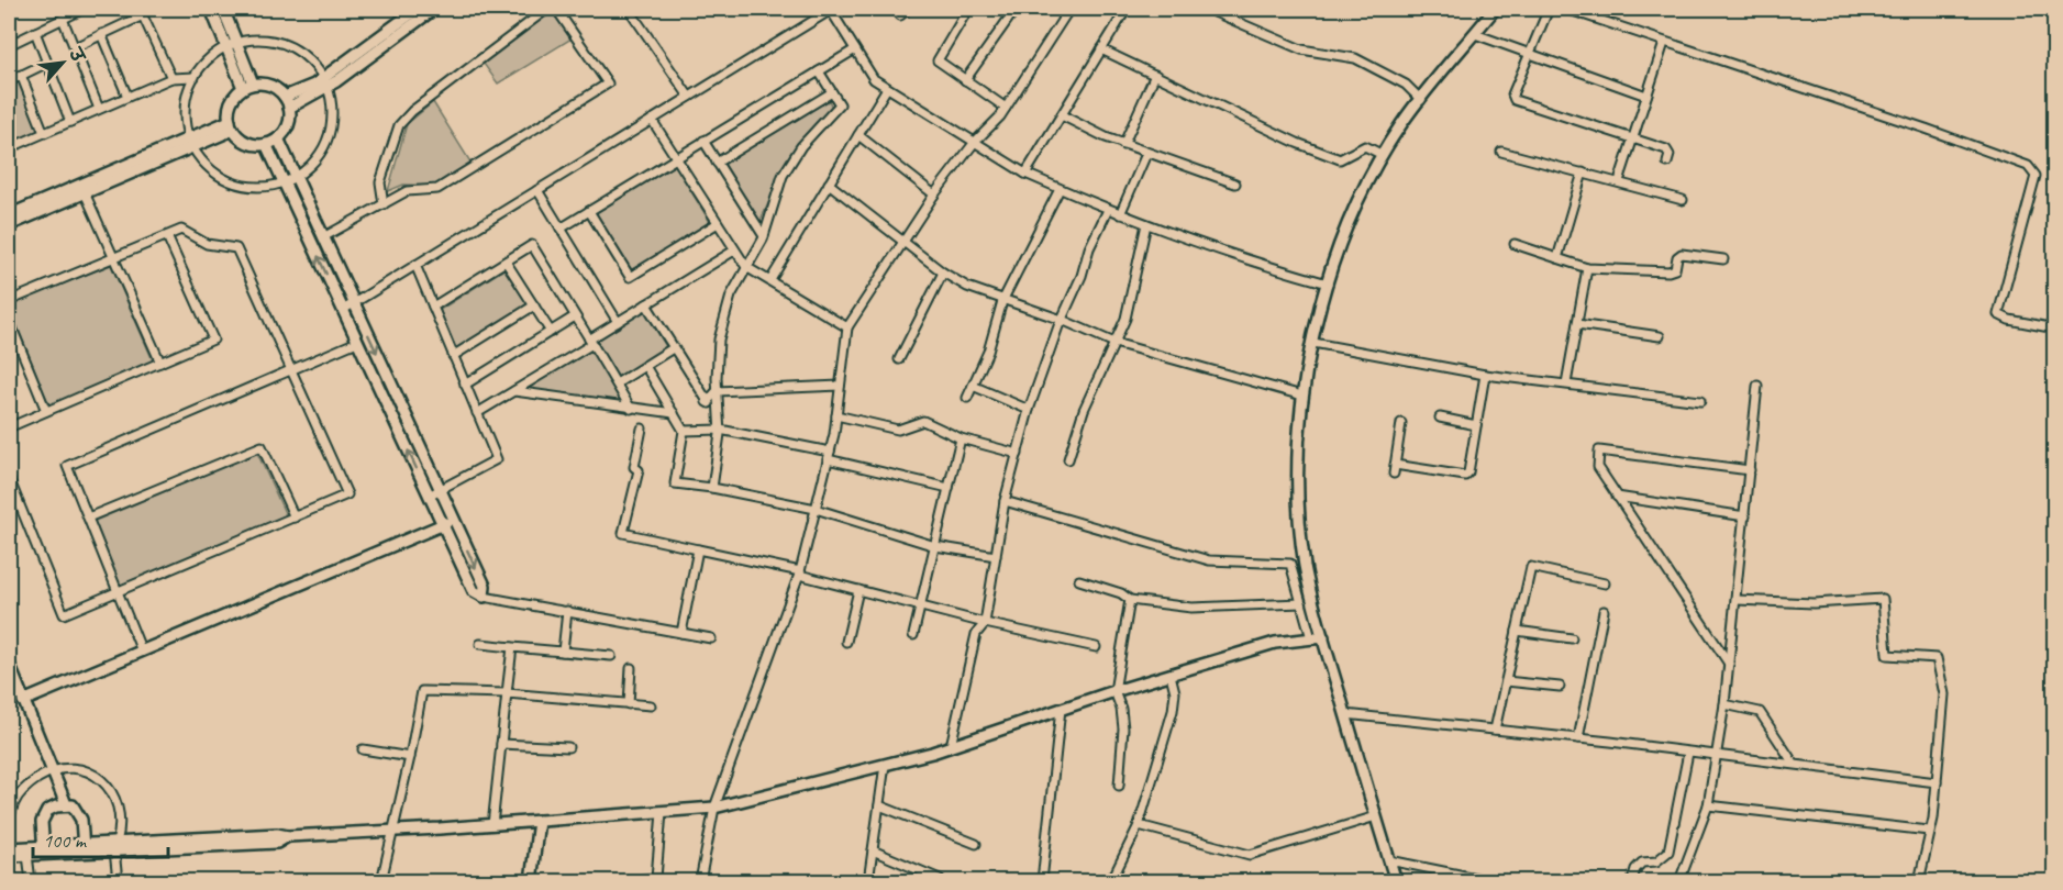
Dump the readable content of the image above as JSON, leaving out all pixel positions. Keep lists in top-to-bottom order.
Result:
{
  "scale_bar": "100 m",
  "north": "top right"
}
